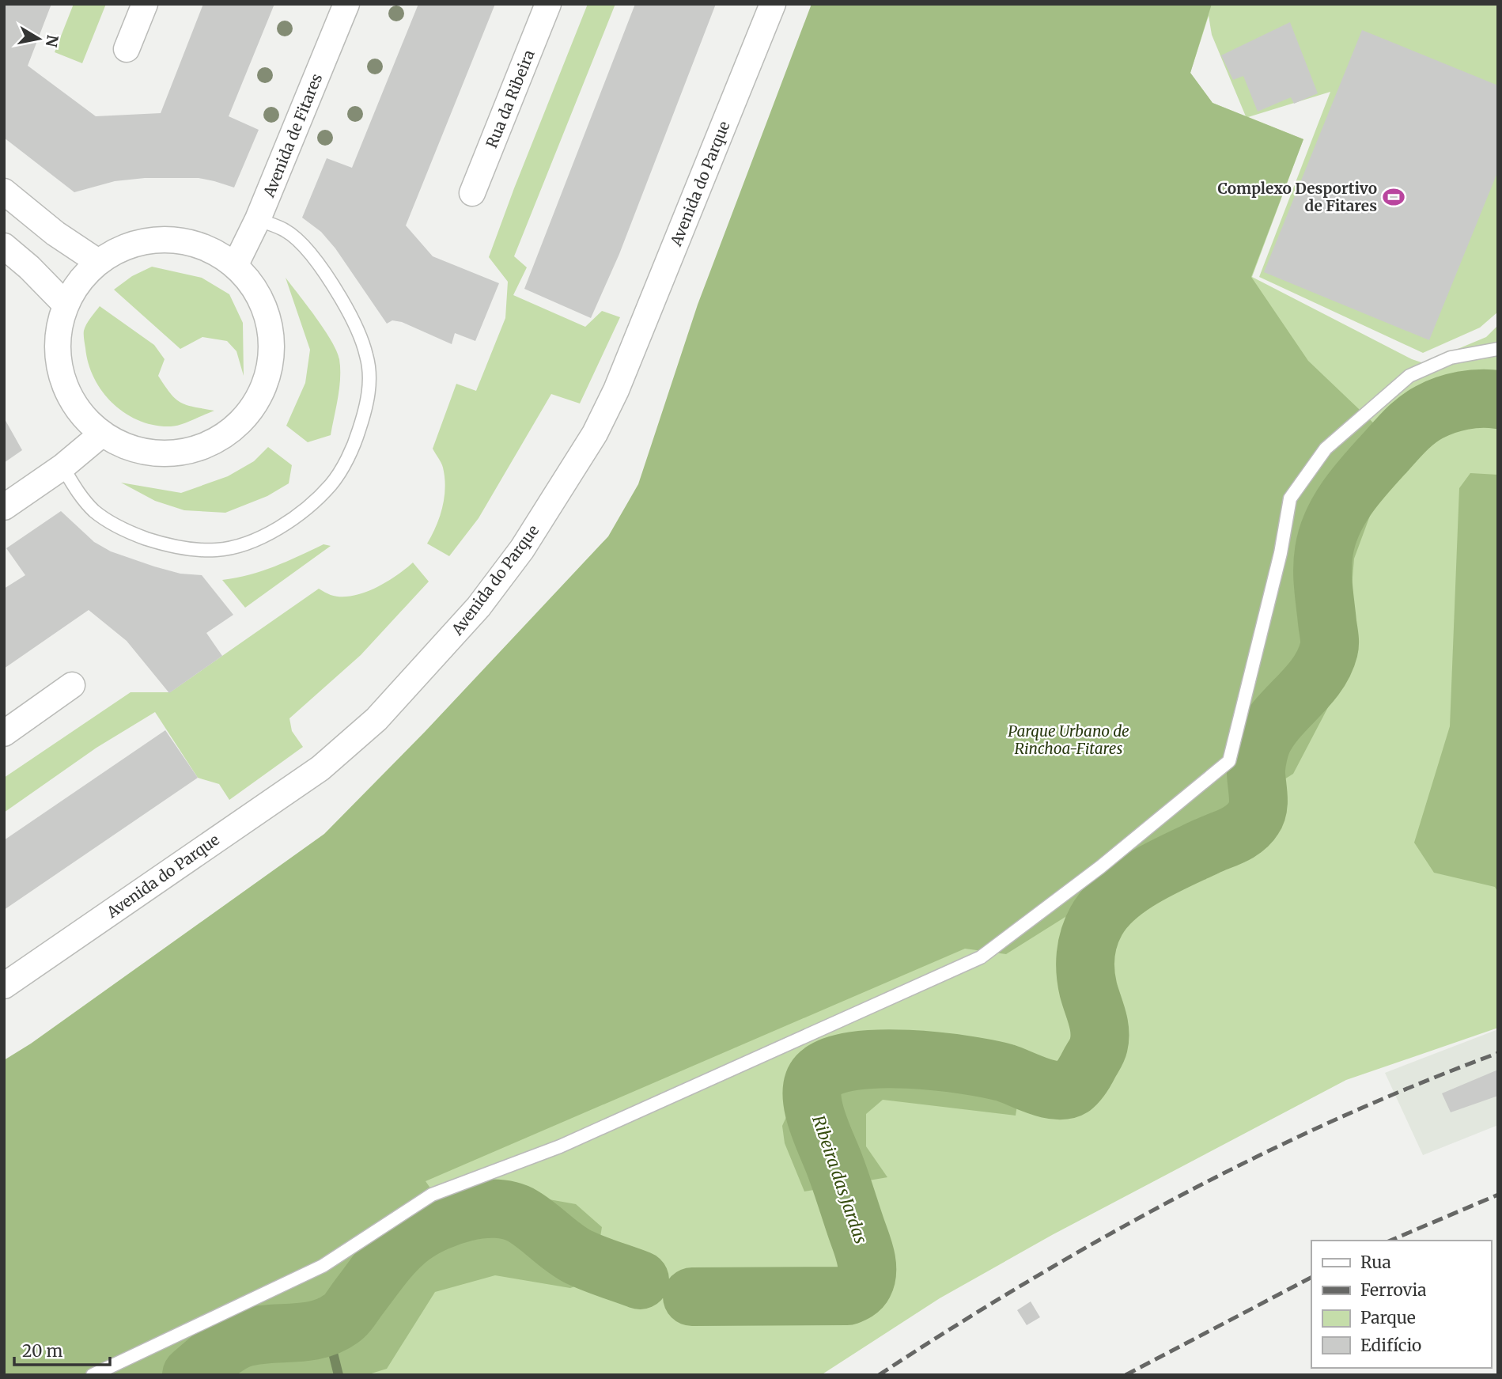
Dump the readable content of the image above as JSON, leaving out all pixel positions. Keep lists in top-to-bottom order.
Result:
{
  "streets": {
    "street": ["Rua da Ribeira", "Avenida de Fitares", "Avenida do Parque"]
  },
  "water": ["Ribeira das Jardas"],
  "parks": ["Parque Urbano de Rinchoa-Fitares"],
  "places": {
    "sports": ["Complexo Desportivo de Fitares"]
  },
  "legend": [
    "Rua",
    "Ferrovia",
    "Parque",
    "Edifício"
  ],
  "scale_bar": "20 m",
  "north": "right"
}
